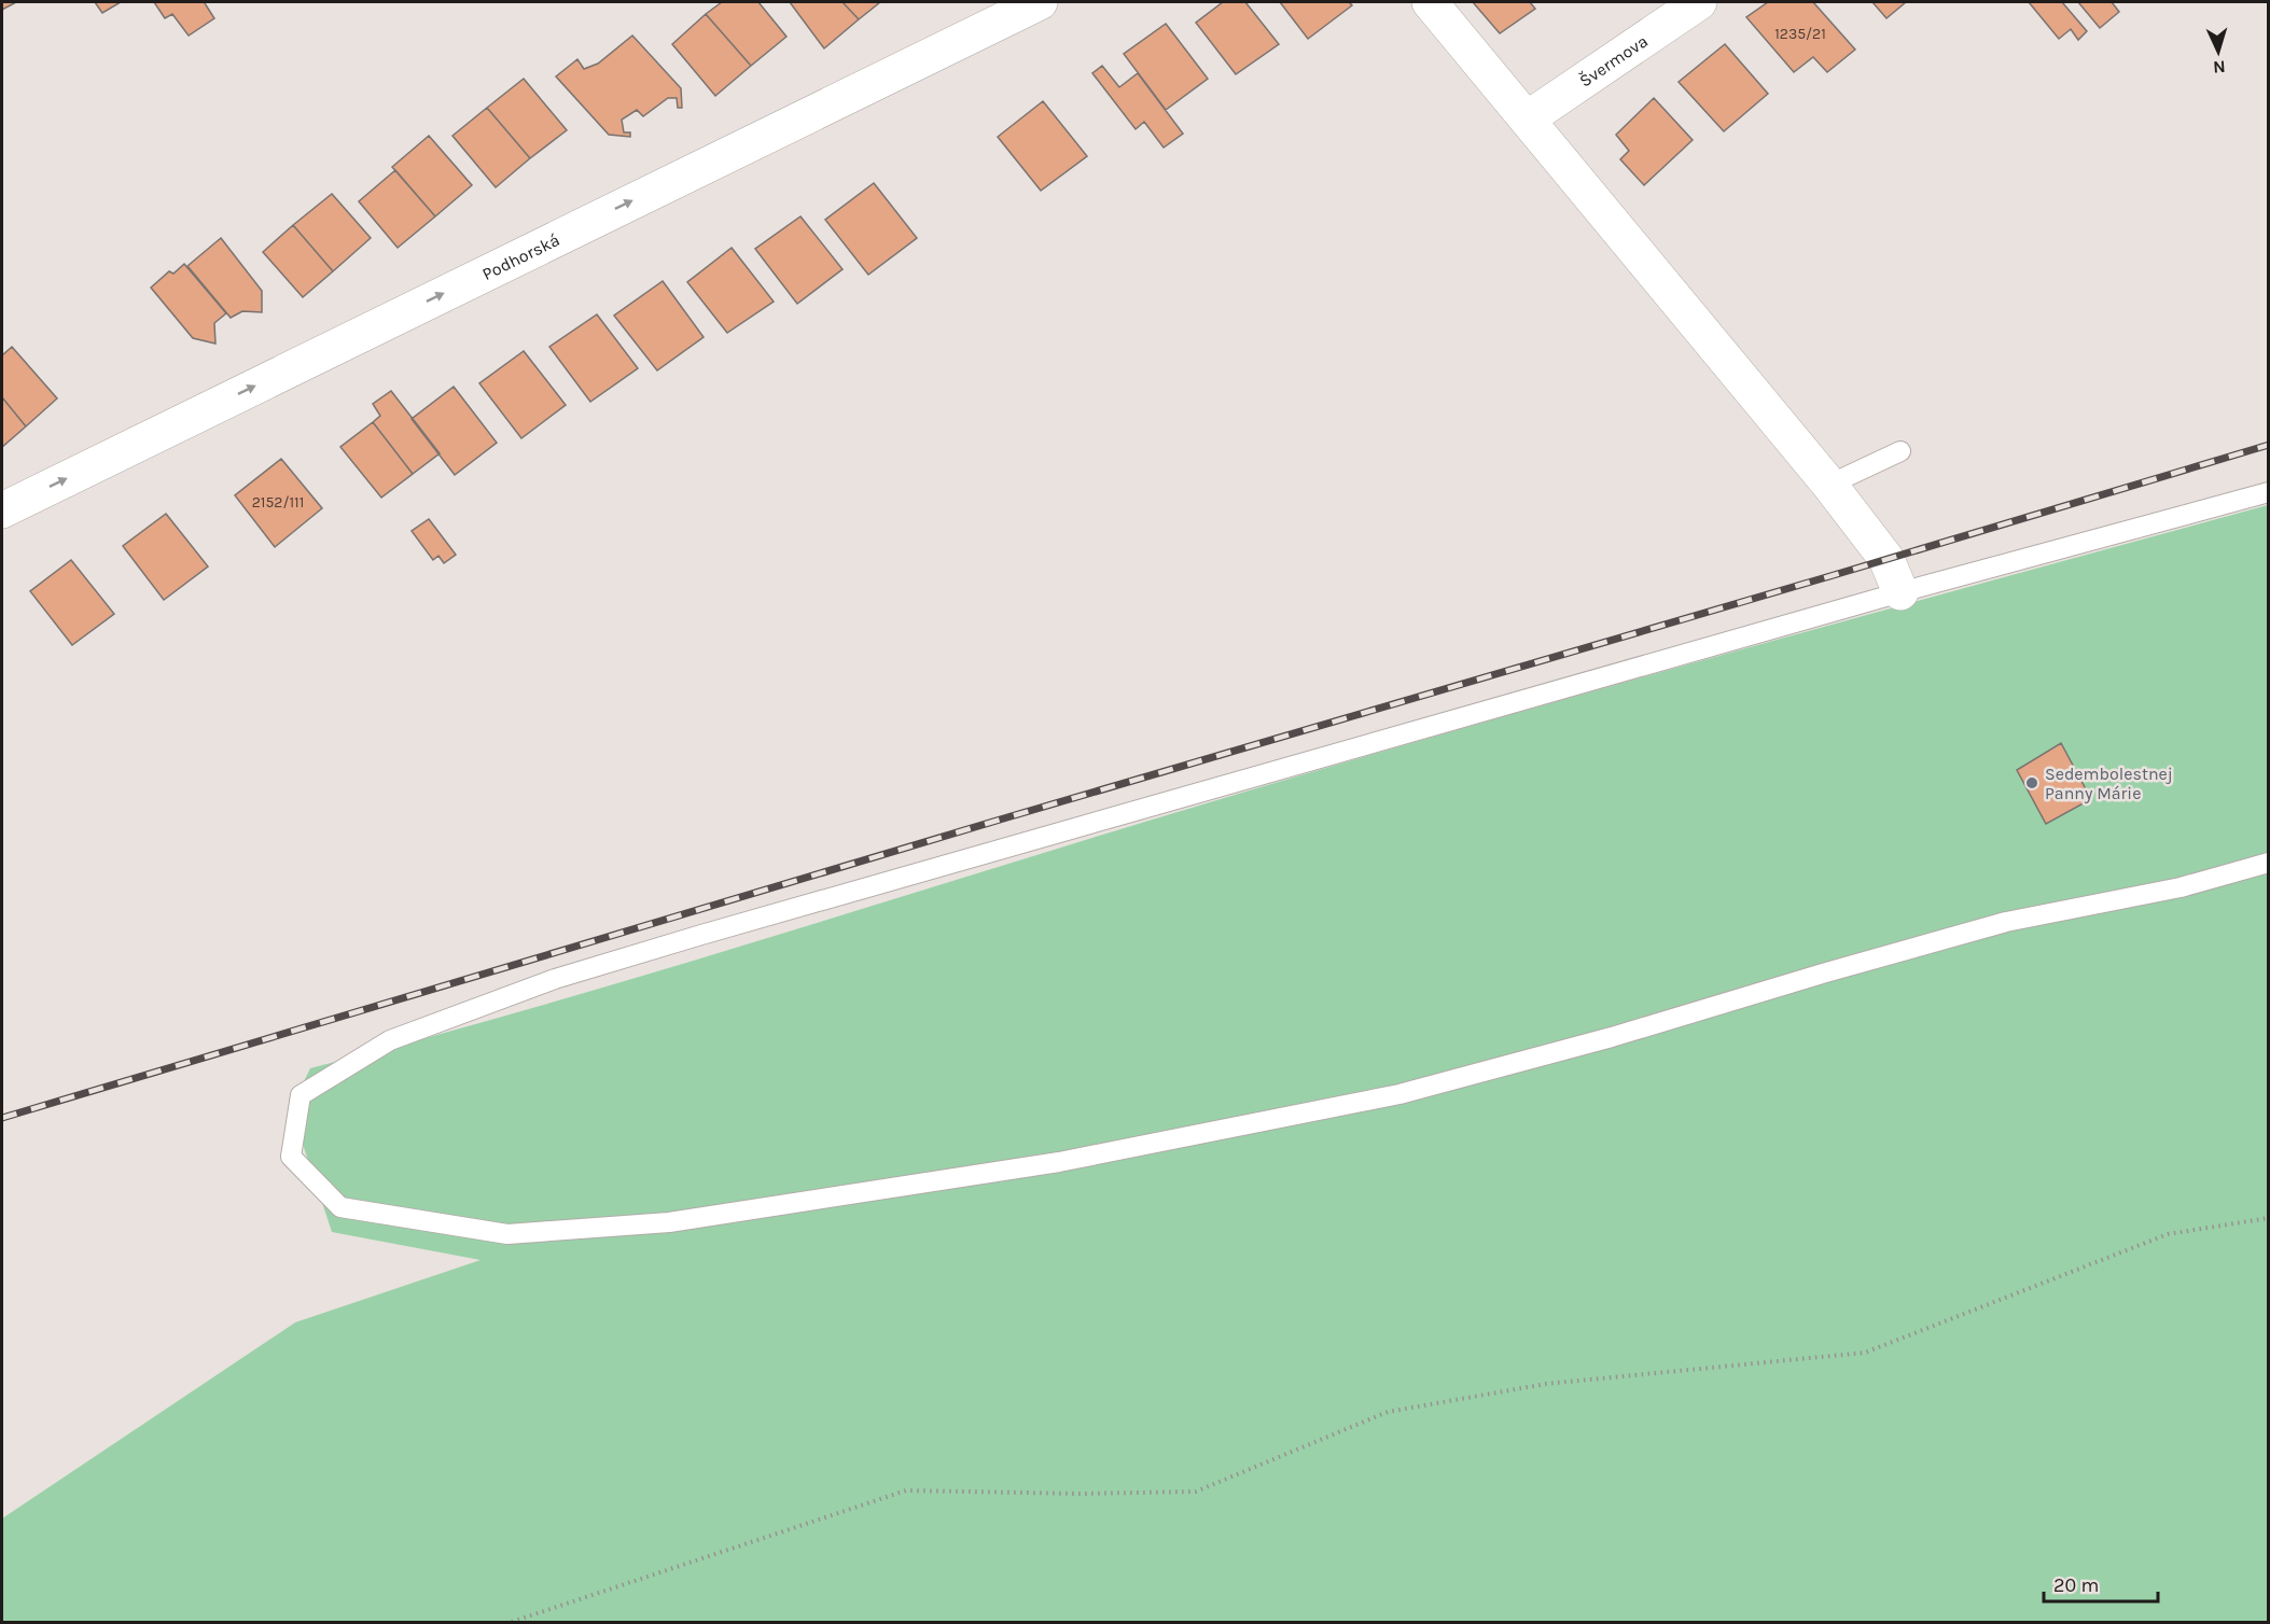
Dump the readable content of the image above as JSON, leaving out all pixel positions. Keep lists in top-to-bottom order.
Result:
{
  "streets": {
    "street": ["Švermova", "Podhorská"]
  },
  "one_way": ["Podhorská"],
  "places": ["Sedembolestnej Panny Márie"],
  "house_numbers": ["1235/21", "2152/111"],
  "scale_bar": "20 m",
  "north": "bottom"
}
